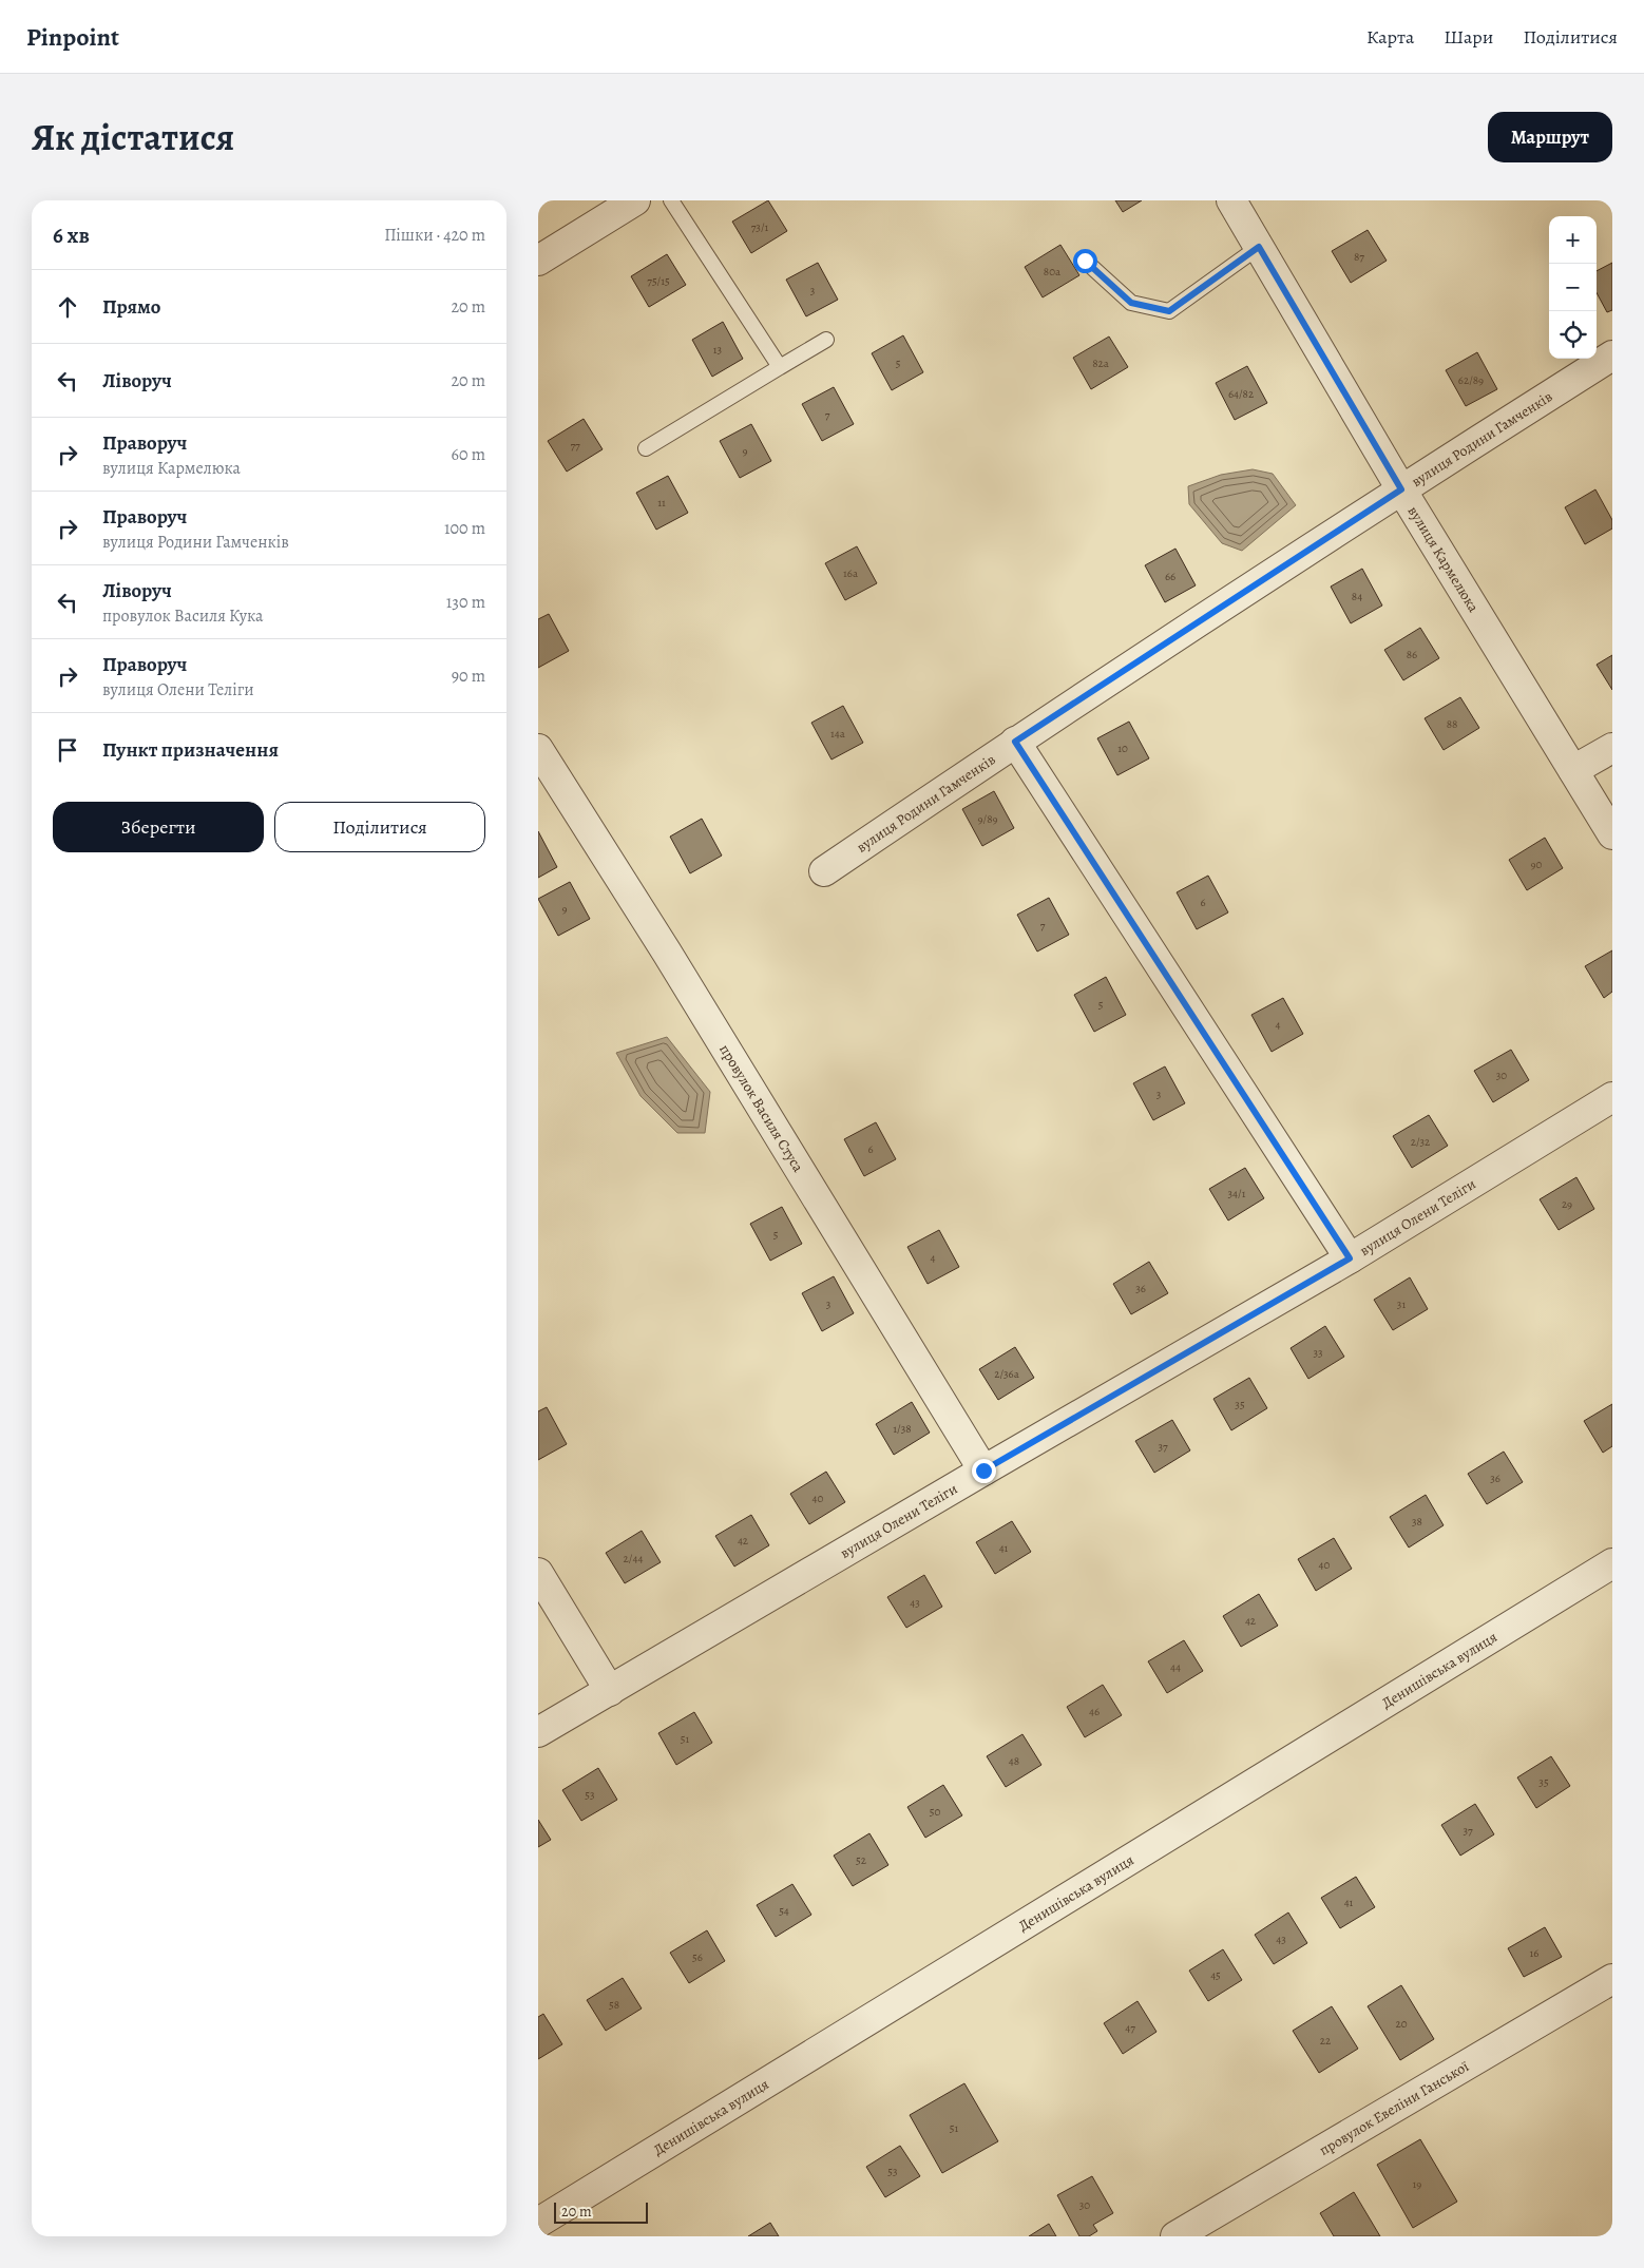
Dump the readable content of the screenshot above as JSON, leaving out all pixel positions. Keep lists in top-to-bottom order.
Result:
{
  "streets": {
    "street": [
      "вулиця Родини Гамченків",
      "вулиця Кармелюка",
      "провулок Василя Стуса",
      "вулиця Олени Теліги",
      "Денишівська вулиця",
      "провулок Евеліни Ганської"
    ]
  },
  "crossings": [
    ["вулиця Родини Гамченків", "вулиця Кармелюка"],
    ["провулок Василя Стуса", "вулиця Олени Теліги"]
  ],
  "house_numbers": [
    "73/1",
    "87",
    "80а",
    "75/15",
    "3",
    "13",
    "5",
    "82а",
    "62/89",
    "64/82",
    "7",
    "77",
    "9",
    "11",
    "16а",
    "66",
    "84",
    "86",
    "88",
    "14а",
    "10",
    "9/89",
    "90",
    "6",
    "9",
    "7",
    "5",
    "4",
    "30",
    "3",
    "2/32",
    "6",
    "34/1",
    "29",
    "5",
    "4",
    "36",
    "3",
    "31",
    "33",
    "2/36а",
    "35",
    "1/38",
    "37",
    "36",
    "40",
    "38",
    "42",
    "41",
    "2/44",
    "40",
    "43",
    "42",
    "44",
    "46",
    "51",
    "48",
    "35",
    "53",
    "50",
    "37",
    "52",
    "41",
    "54",
    "43",
    "16",
    "56",
    "45",
    "58",
    "20",
    "47",
    "22",
    "51",
    "53",
    "19",
    "30"
  ],
  "scale_bar": "20 m",
  "page": {
    "header": "Pinpoint",
    "nav": ["Карта", "Шари", "Поділитися"],
    "title": "Як дістатися",
    "buttons": [
      "Маршрут",
      ["Зберегти", "Поділитися"]
    ],
    "heading": ["6 хв", "Пішки · 420 m"],
    "map_buttons": ["+", "−"],
    "list": [
      ["Прямо", "20 m"],
      ["Ліворуч", "20 m"],
      ["Праворуч", "вулиця Кармелюка", "60 m"],
      ["Праворуч", "вулиця Родини Гамченків", "100 m"],
      ["Ліворуч", "провулок Василя Кука", "130 m"],
      ["Праворуч", "вулиця Олени Теліги", "90 m"],
      "Пункт призначення"
    ],
    "scale": "20 m"
  }
}
